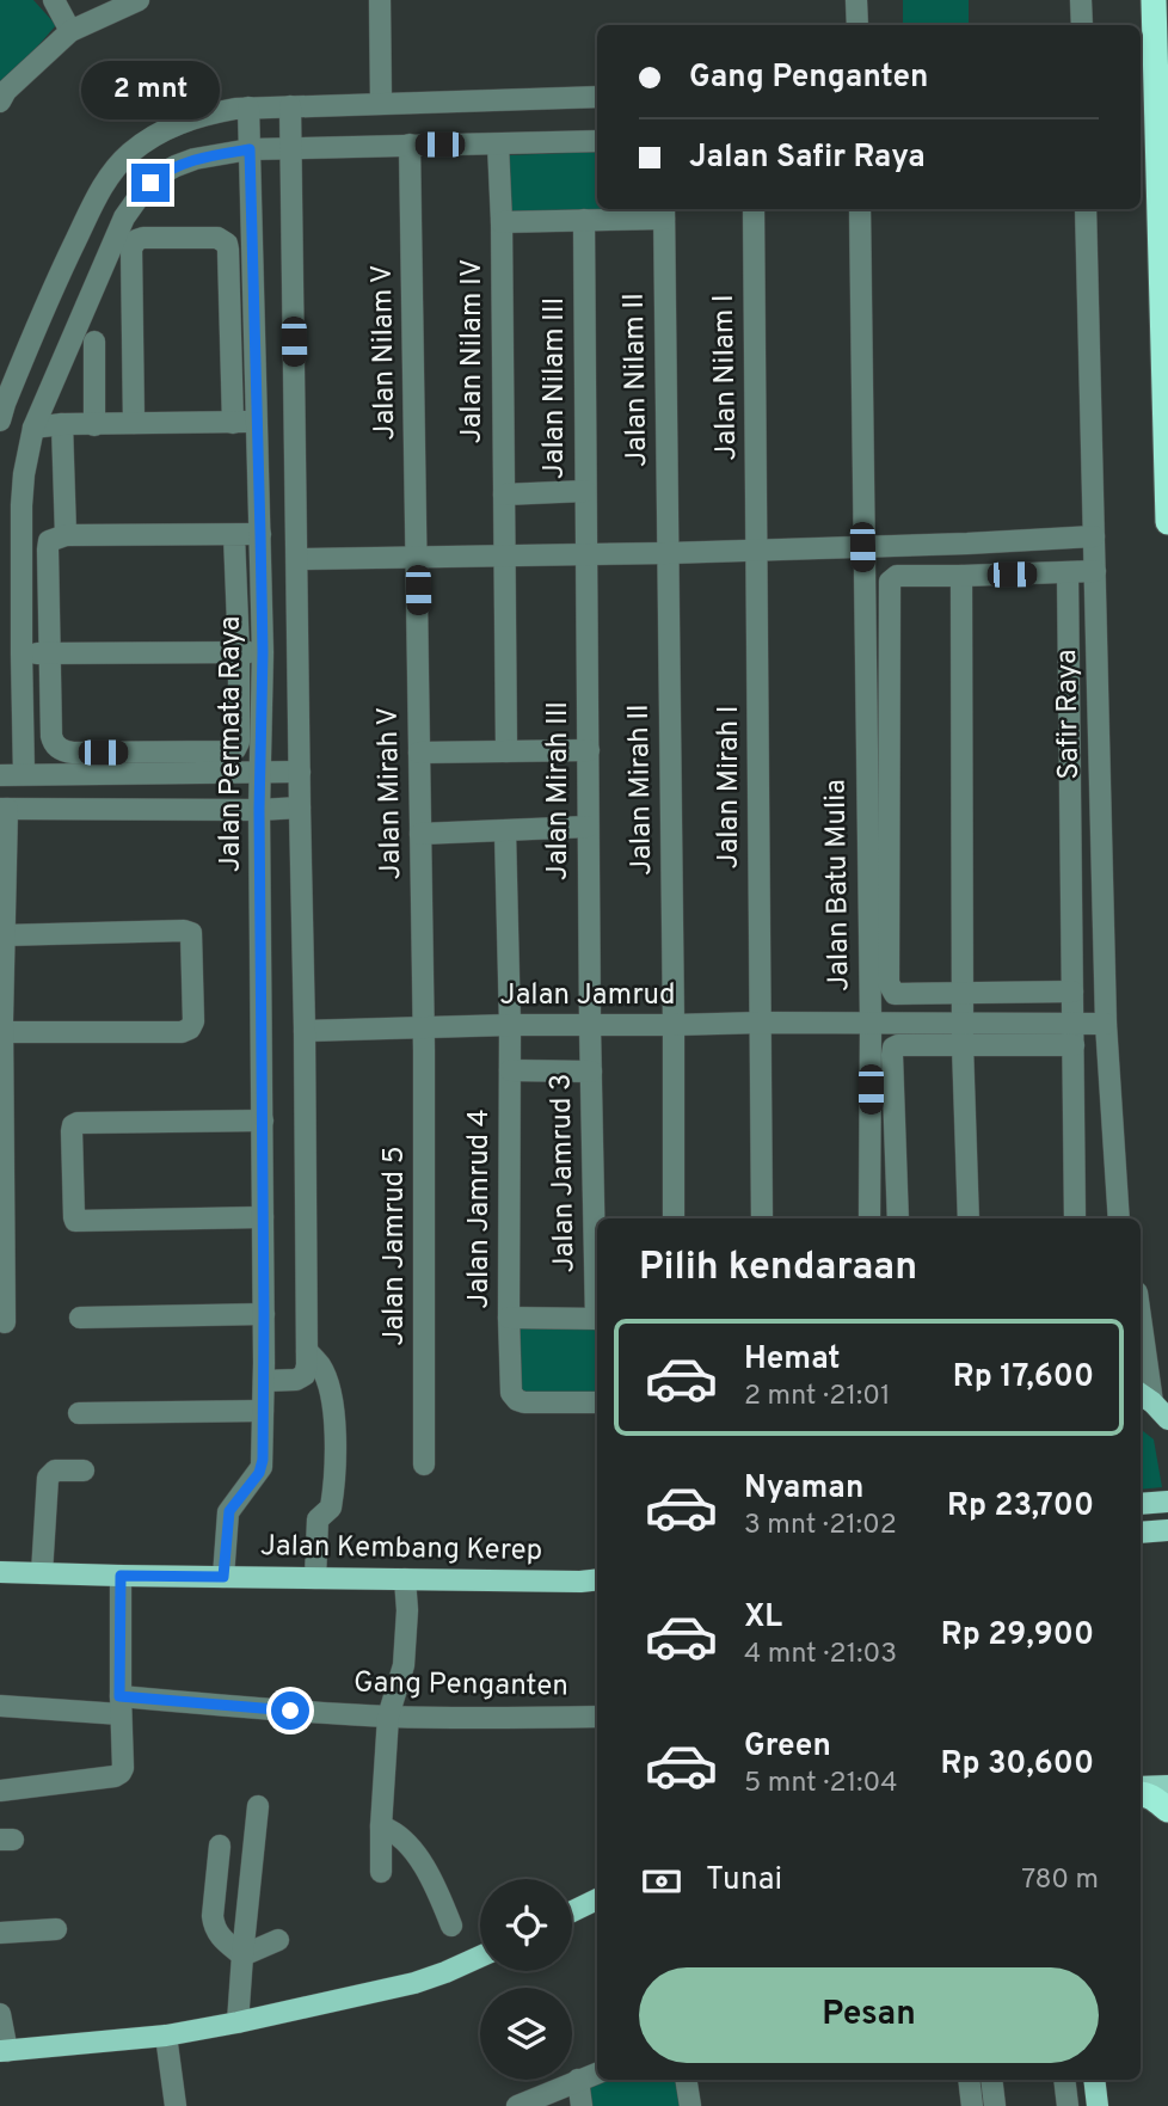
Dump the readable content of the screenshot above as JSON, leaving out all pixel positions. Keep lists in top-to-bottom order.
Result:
{
  "streets": {
    "main road": ["Jalan Kembang Kerep"],
    "street": [
      "Jalan Nilam IV",
      "Jalan Nilam V",
      "Jalan Nilam I",
      "Jalan Nilam II",
      "Jalan Nilam III",
      "Safir Raya",
      "Jalan Permata Raya",
      "Jalan Mirah I",
      "Jalan Mirah II",
      "Jalan Mirah III",
      "Jalan Mirah V",
      "Jalan Batu Mulia",
      "Jalan Jamrud",
      "Jalan Jamrud 3",
      "Jalan Jamrud 4",
      "Jalan Jamrud 5",
      "Gang Penganten"
    ]
  },
  "crossings": [
    ["Jalan Nilam V", "Jalan Mirah V"],
    ["Jalan Nilam I", "Jalan Mirah I"],
    ["Jalan Nilam II", "Jalan Mirah II"],
    ["Jalan Nilam III", "Jalan Mirah III"],
    ["Jalan Permata Raya", "Jalan Kembang Kerep"],
    ["Jalan Mirah I", "Jalan Jamrud"],
    ["Jalan Mirah II", "Jalan Jamrud"],
    ["Jalan Mirah III", "Jalan Jamrud"],
    ["Jalan Mirah III", "Jalan Jamrud 3"],
    ["Jalan Mirah V", "Jalan Jamrud"],
    ["Jalan Mirah V", "Jalan Jamrud 5"],
    ["Jalan Batu Mulia", "Jalan Jamrud"],
    ["Jalan Jamrud", "Jalan Jamrud 3"],
    ["Jalan Jamrud", "Jalan Jamrud 4"],
    ["Jalan Jamrud", "Jalan Jamrud 5"]
  ],
  "page": {
    "banner": ["Gang Penganten", "Jalan Safir Raya"],
    "bubble": "2 mnt",
    "heading": "Pilih kendaraan",
    "list": [
      {
        "name": "Hemat",
        "note": "2 mnt · 21:01",
        "value": "Rp 17,600"
      },
      {
        "name": "Nyaman",
        "note": "3 mnt · 21:02",
        "value": "Rp 23,700"
      },
      {
        "name": "XL",
        "note": "4 mnt · 21:03",
        "value": "Rp 29,900"
      },
      {
        "name": "Green",
        "note": "5 mnt · 21:04",
        "value": "Rp 30,600"
      }
    ],
    "pay": ["Tunai", "780 m"],
    "buttons": "Pesan"
  }
}
